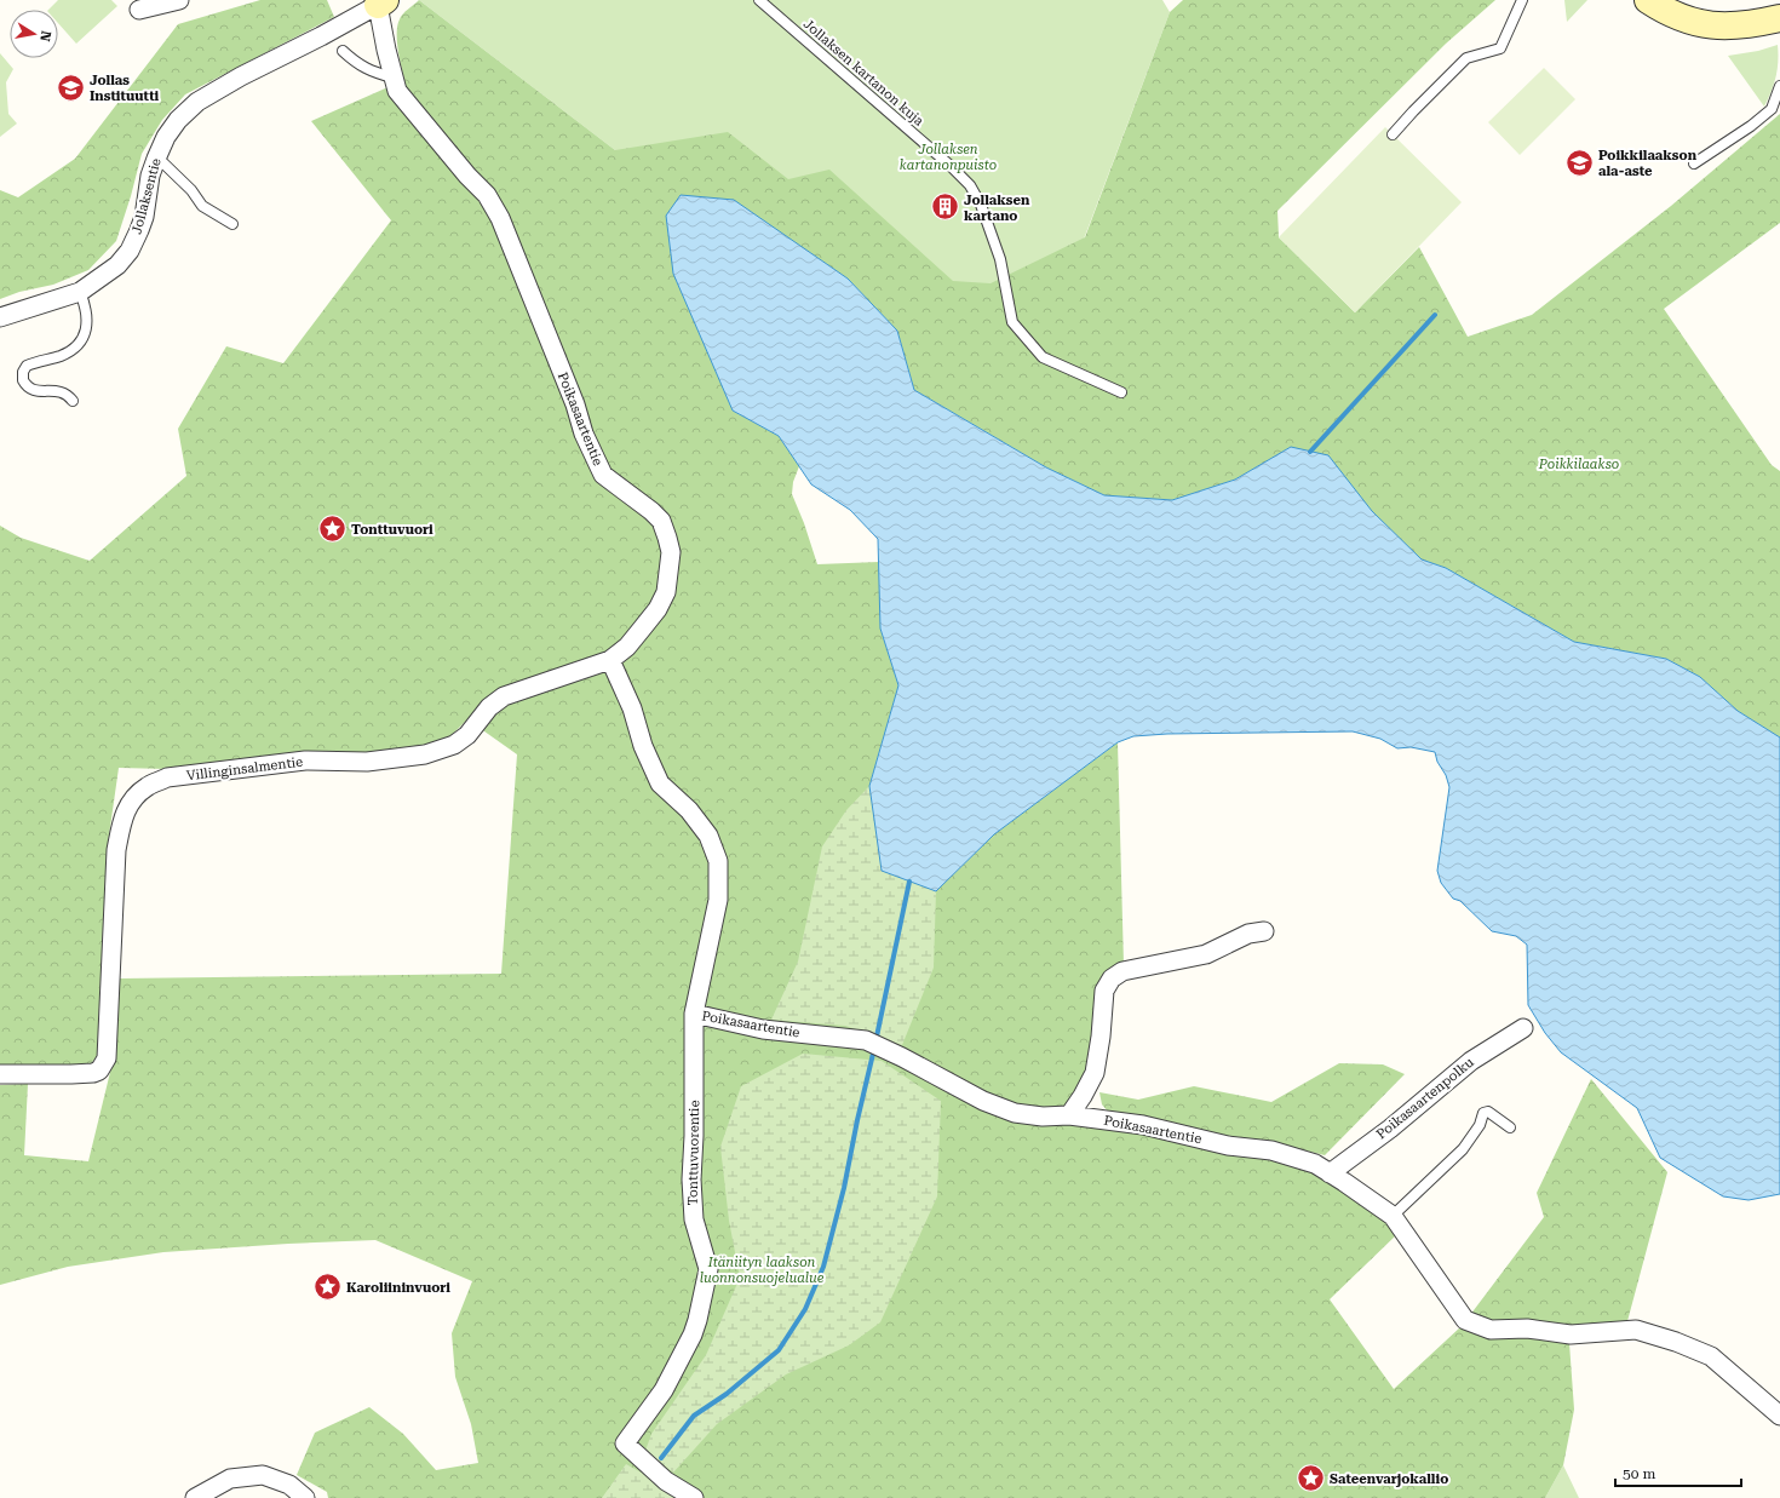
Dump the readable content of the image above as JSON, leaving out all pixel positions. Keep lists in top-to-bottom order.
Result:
{
  "streets": {
    "street": [
      "Jollaksentie",
      "Poikasaartentie",
      "Villinginsalmentie",
      "Poikasaartenpolku",
      "Tonttuvuorentie"
    ],
    "lane": ["Jollaksen kartanon kuja"]
  },
  "crossings": [
    ["Jollaksentie", "Poikasaartentie"],
    ["Poikasaartentie", "Villinginsalmentie"],
    ["Poikasaartentie", "Poikasaartenpolku"],
    ["Poikasaartentie", "Tonttuvuorentie"]
  ],
  "parks": ["Jollaksen kartanonpuisto", "Poikkilaakso", "Itäniityn laakson luonnonsuojelualue"],
  "places": {
    "school or university": ["Jollas Instituutti", "Poikkilaakson ala-aste"],
    "building": ["Jollaksen kartano"],
    "place": ["Tonttuvuori", "Karoliininvuori", "Sateenvarjokallio"]
  },
  "scale_bar": "50 m",
  "north": "right"
}
